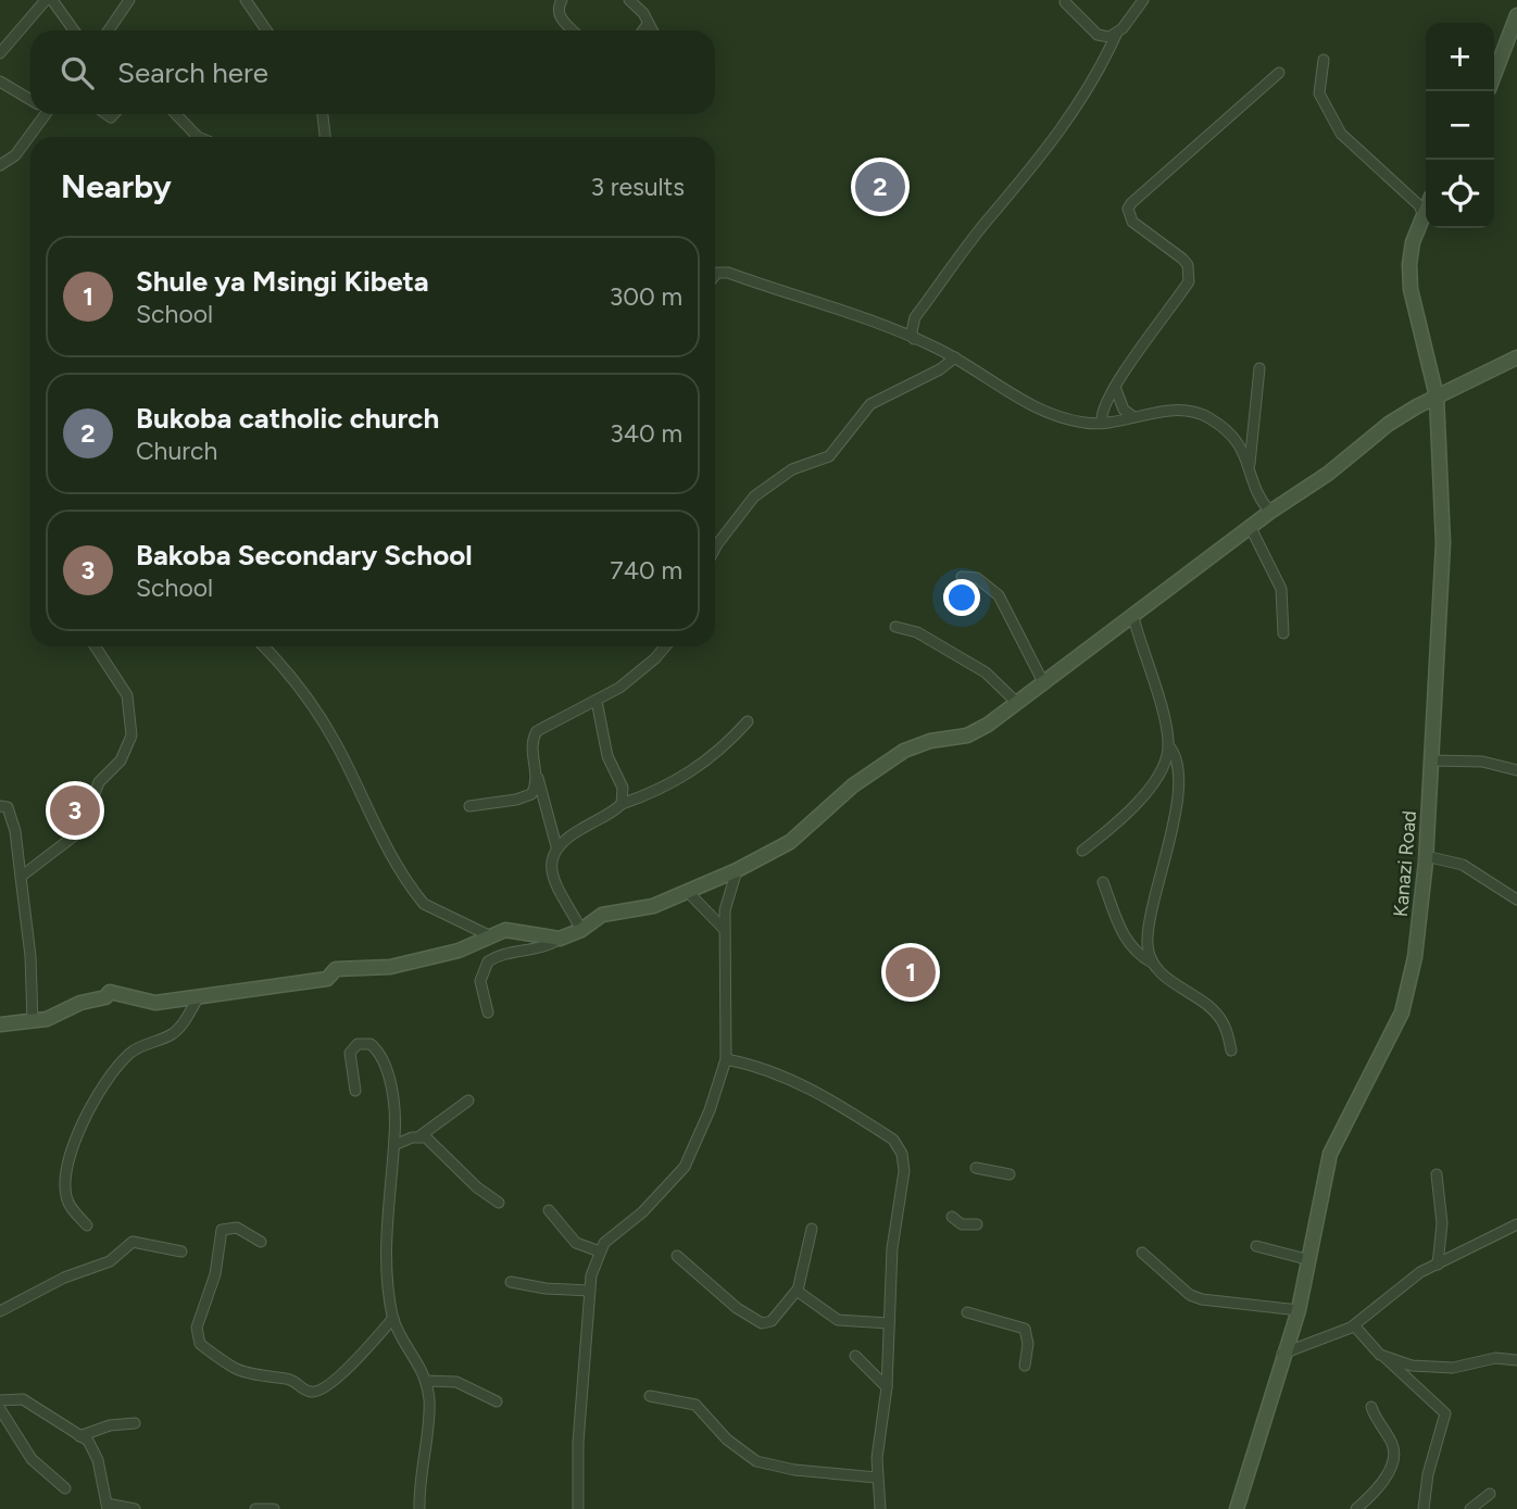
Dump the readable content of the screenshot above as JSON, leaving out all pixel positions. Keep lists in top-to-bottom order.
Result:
{
  "streets": {
    "street": ["Kanazi Road"]
  },
  "page": {
    "map_buttons": ["+", "−"],
    "search": "Search here",
    "heading": ["Nearby", "3 results"],
    "pins": ["2", "3", "1"],
    "list": [
      {
        "mark": "1",
        "name": "Shule ya Msingi Kibeta",
        "note": "School",
        "value": "300 m"
      },
      {
        "mark": "2",
        "name": "Bukoba catholic church",
        "note": "Church",
        "value": "340 m"
      },
      {
        "mark": "3",
        "name": "Bakoba Secondary School",
        "note": "School",
        "value": "740 m"
      }
    ]
  }
}
